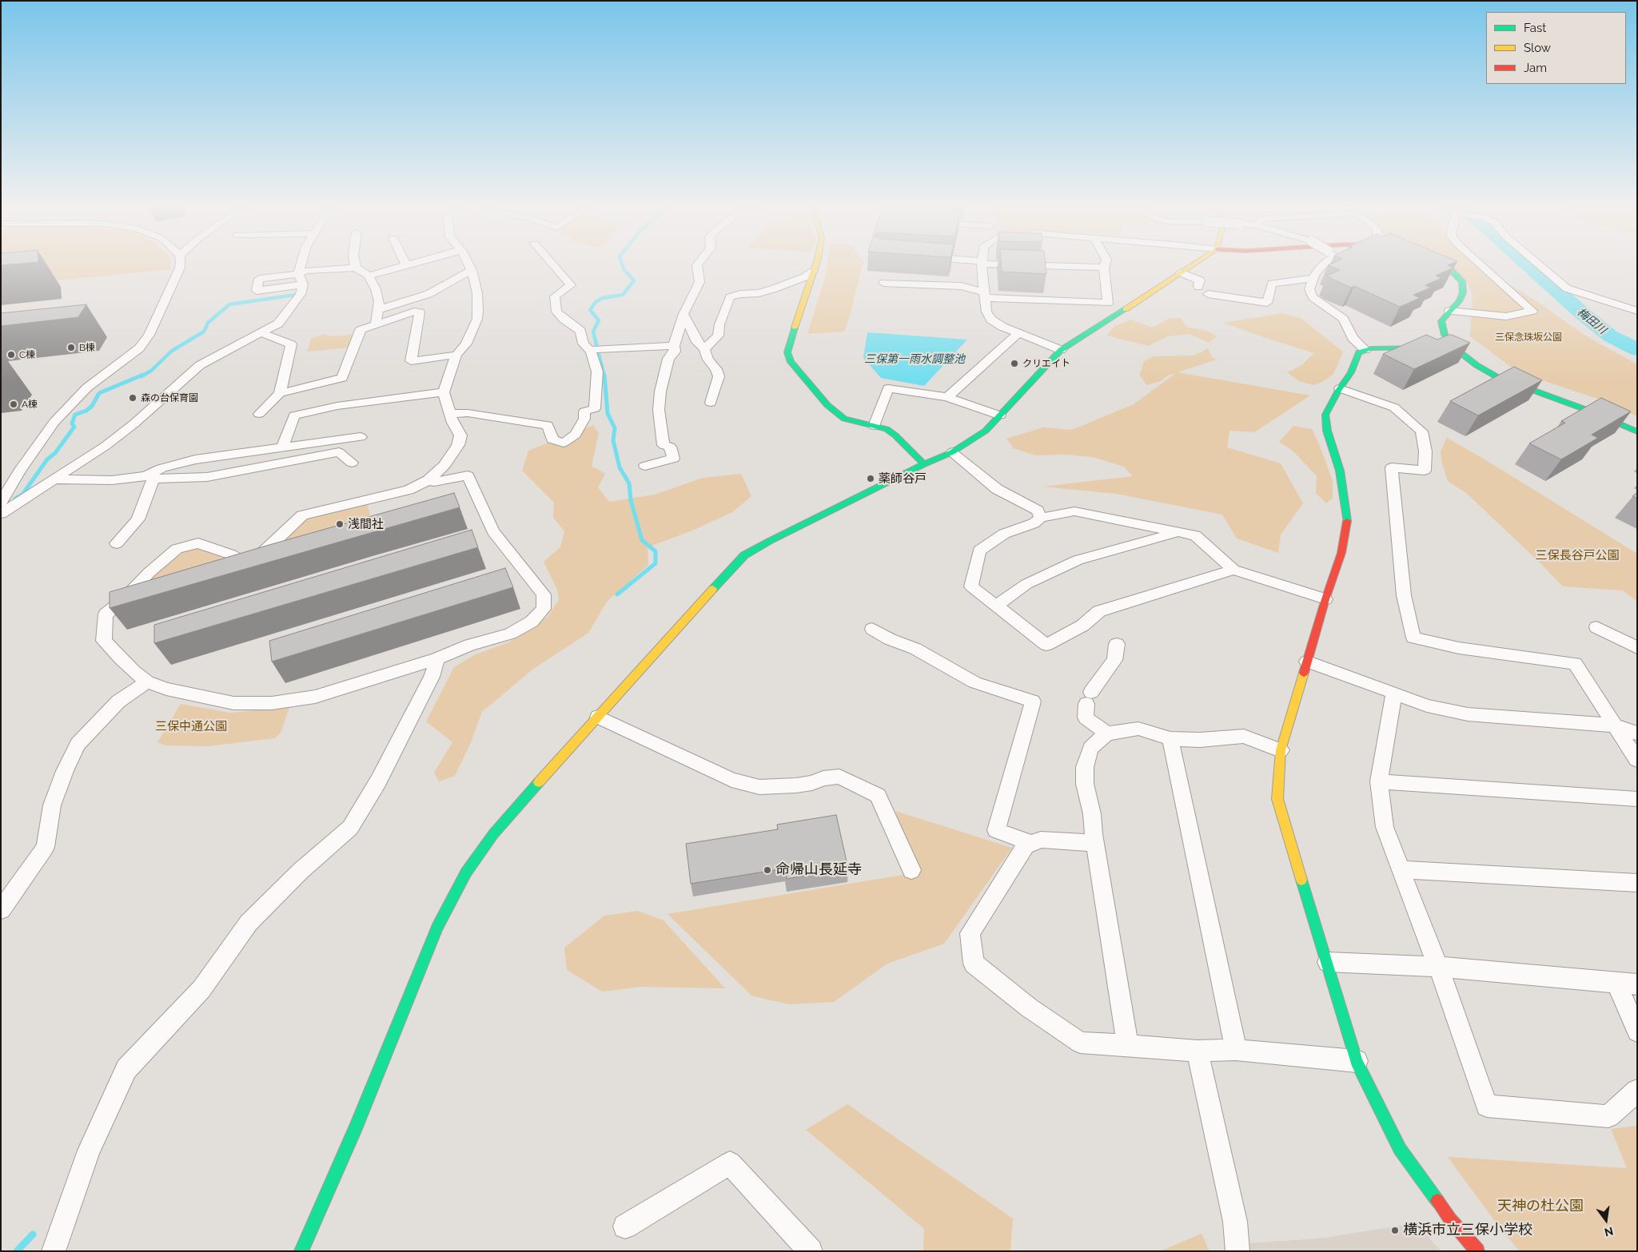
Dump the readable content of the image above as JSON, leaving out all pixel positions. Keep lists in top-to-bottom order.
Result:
{
  "water": ["梅田川", "三保第一雨水調整池"],
  "parks": [
    "三保念珠坂公園",
    "三保長谷戸公園",
    "三保中通公園",
    "天神の杜公園"
  ],
  "places": [
    "B棟",
    "C棟",
    "クリエイト",
    "森の台保育園",
    "A棟",
    "薬師谷戸",
    "浅間社",
    "命帰山長延寺",
    "横浜市立三保小学校"
  ],
  "legend": ["Fast", "Slow", "Jam"],
  "north": "bottom"
}
